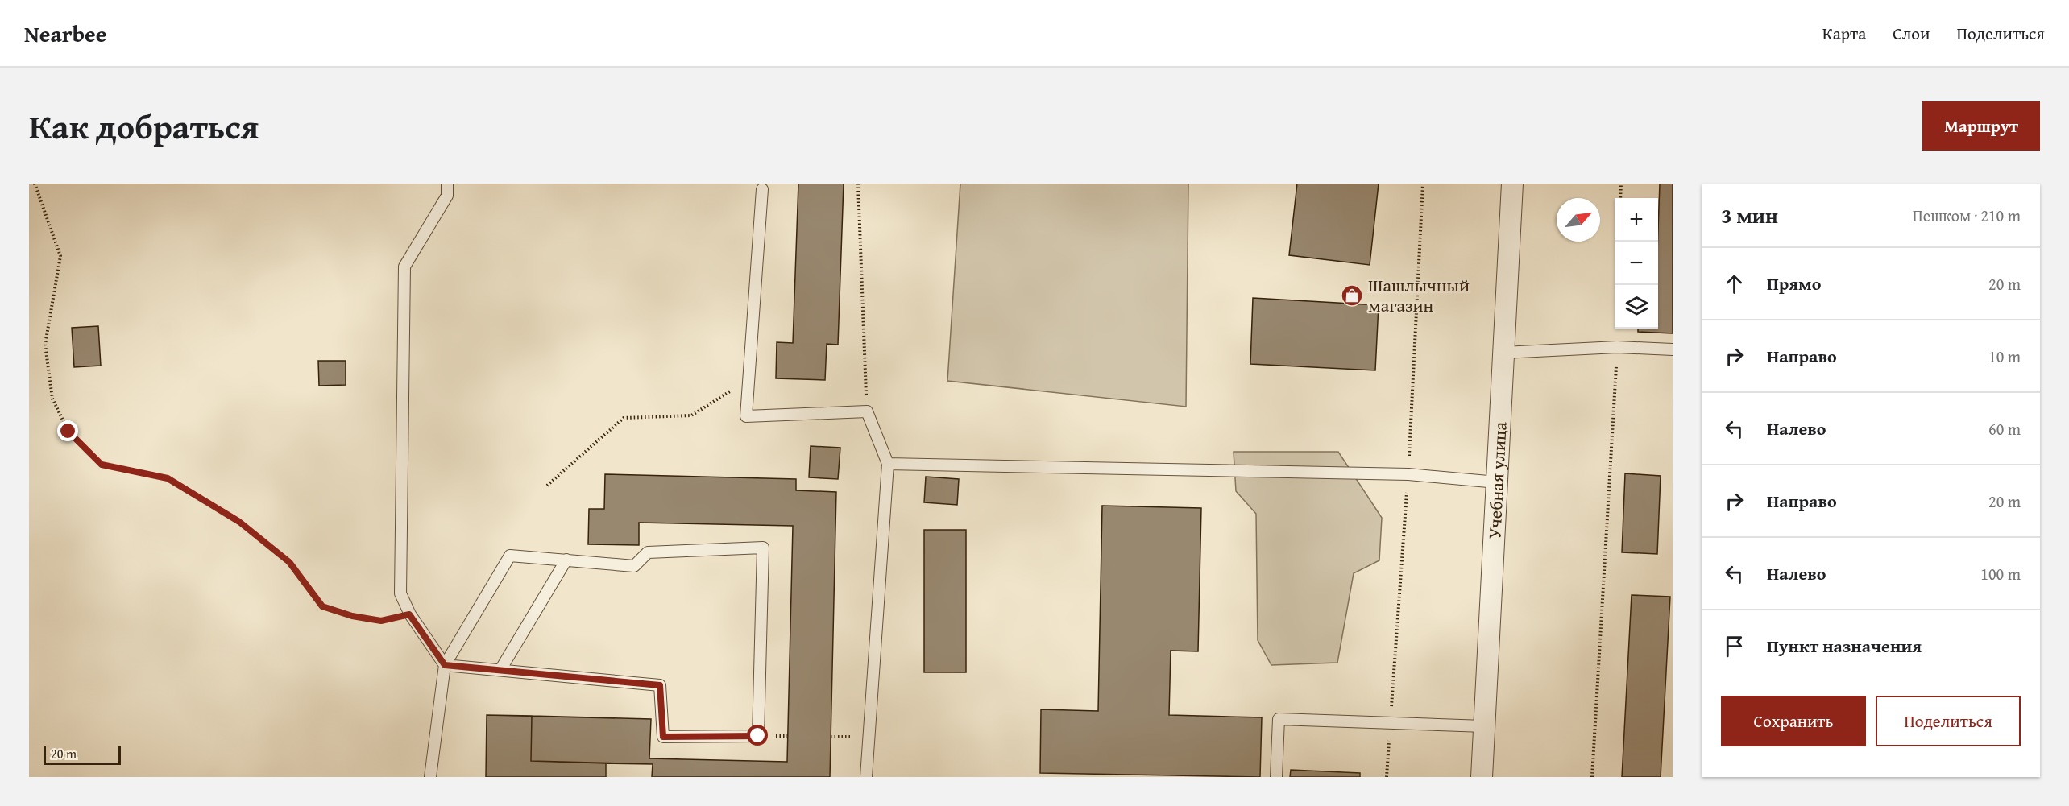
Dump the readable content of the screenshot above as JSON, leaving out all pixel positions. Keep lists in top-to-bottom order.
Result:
{
  "streets": {
    "street": ["Учебная улица"]
  },
  "places": {
    "shop": ["Шашлычный магазин"]
  },
  "scale_bar": "20 m",
  "north": "top right",
  "page": {
    "header": "Nearbee",
    "nav": ["Карта", "Слои", "Поделиться"],
    "title": "Как добраться",
    "buttons": [
      "Маршрут",
      ["Сохранить", "Поделиться"]
    ],
    "heading": ["3 мин", "Пешком · 210 m"],
    "map_buttons": ["+", "−"],
    "list": [
      ["Прямо", "20 m"],
      ["Направо", "10 m"],
      ["Налево", "60 m"],
      ["Направо", "20 m"],
      ["Налево", "100 m"],
      "Пункт назначения"
    ],
    "scale": "20 m"
  }
}
